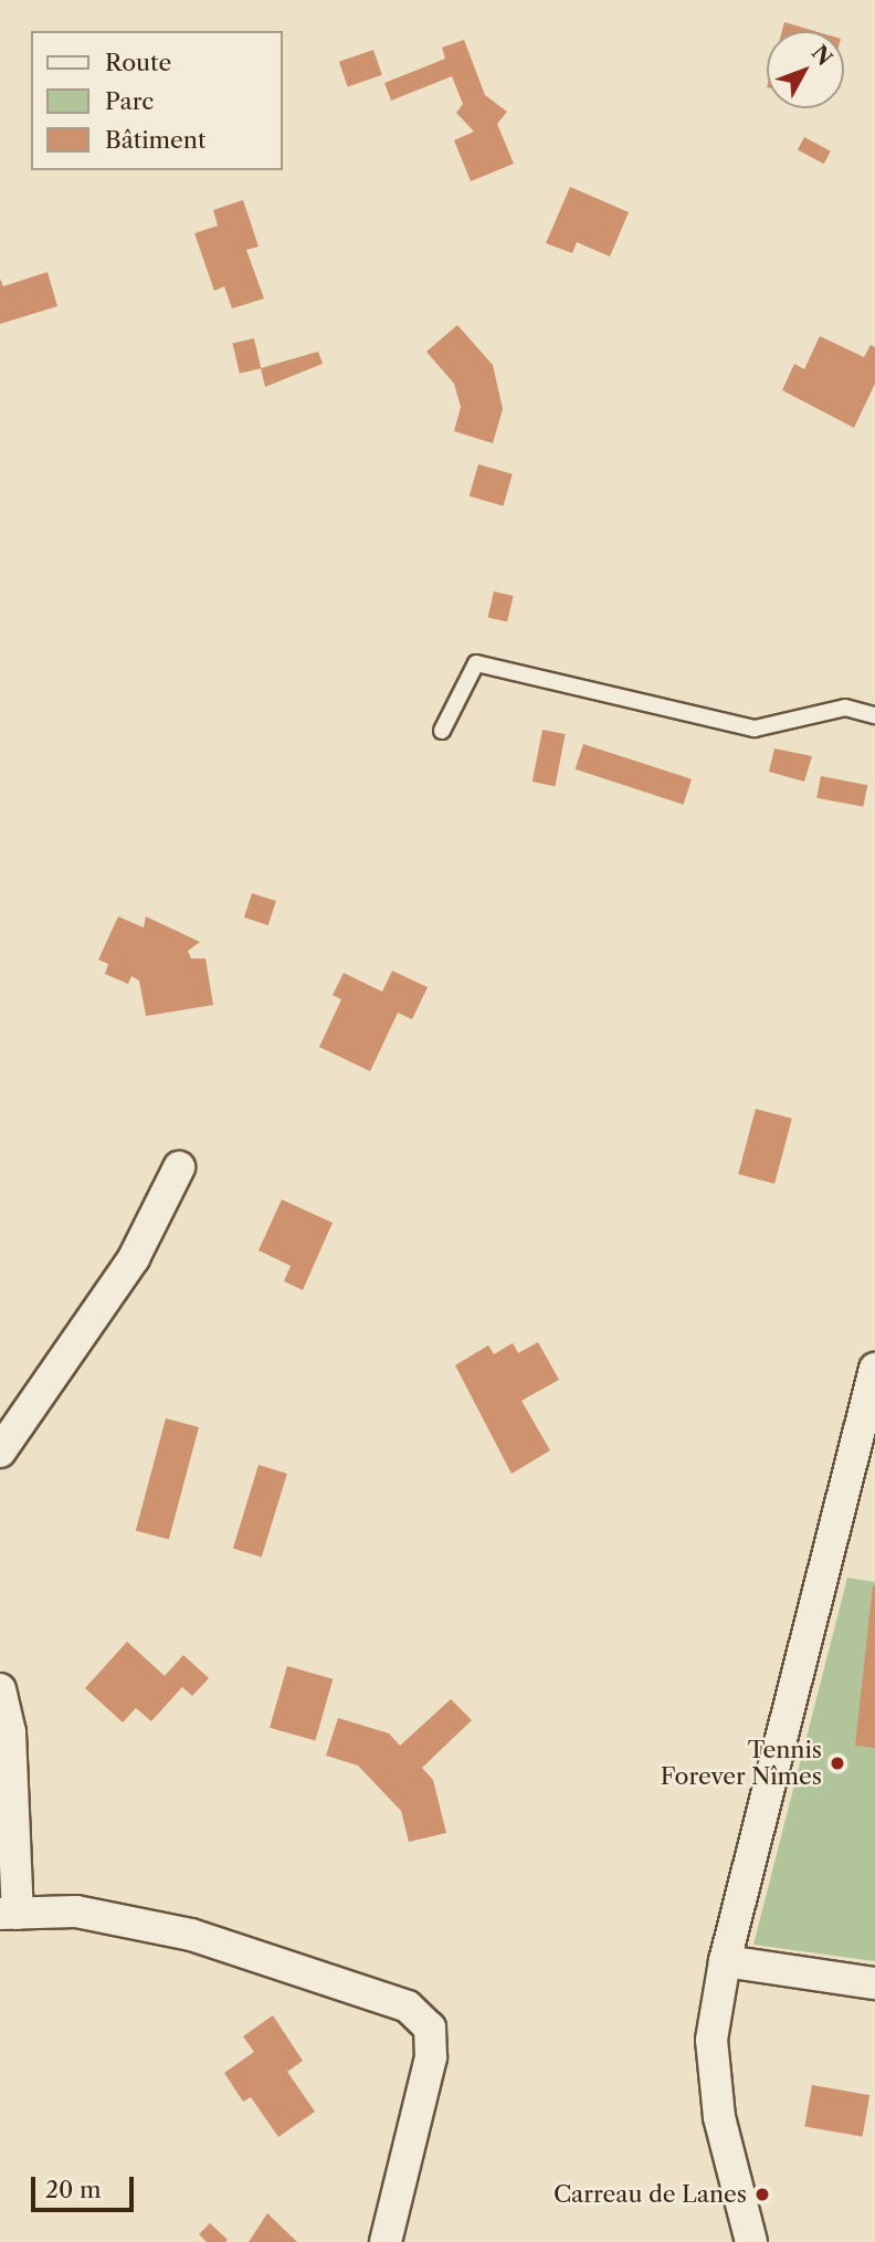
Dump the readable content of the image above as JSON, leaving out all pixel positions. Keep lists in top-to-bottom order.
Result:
{
  "places": ["Tennis Forever Nîmes", "Carreau de Lanes"],
  "legend": ["Route", "Parc", "Bâtiment"],
  "scale_bar": "20 m",
  "north": "top right"
}
